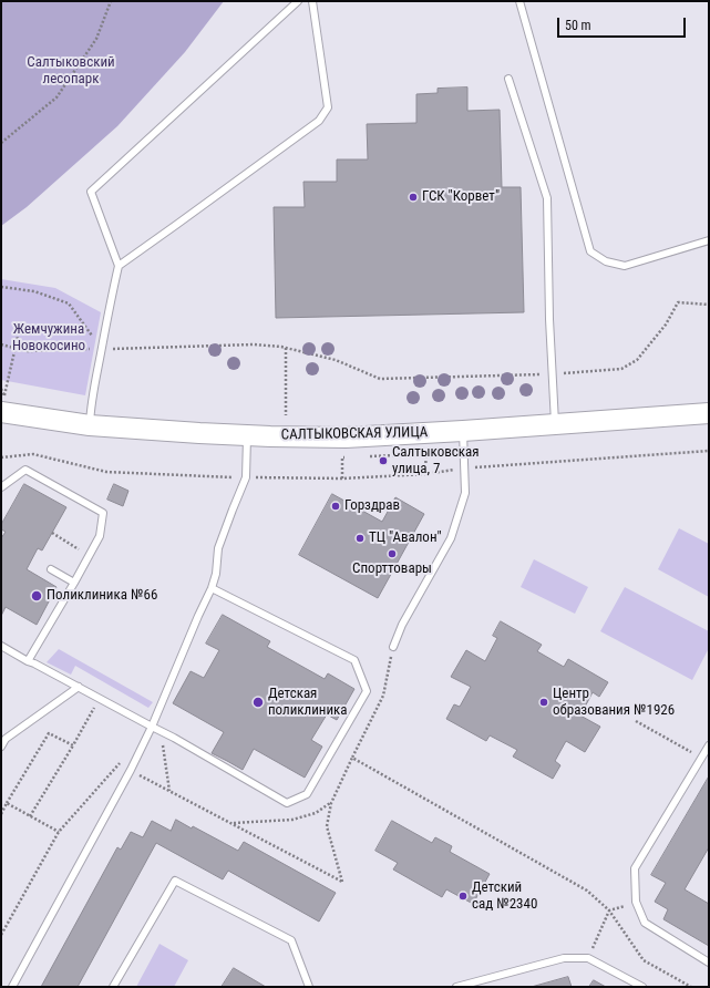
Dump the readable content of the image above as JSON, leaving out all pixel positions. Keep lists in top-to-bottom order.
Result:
{
  "streets": {
    "street": ["САЛТЫКОВСКАЯ УЛИЦА"]
  },
  "parks": ["Салтыковский лесопарк", "Жемчужина Новокосино"],
  "places": [
    "ГСК \"Корвет\"",
    "Салтыковская улица, 7",
    "Горздрав",
    "ТЦ \"Авалон\"",
    "Спорттовары",
    "Поликлиника №66",
    "Детская поликлиника",
    "Центр образования №1926",
    "Детский сад №2340"
  ],
  "scale_bar": "50 m"
}
